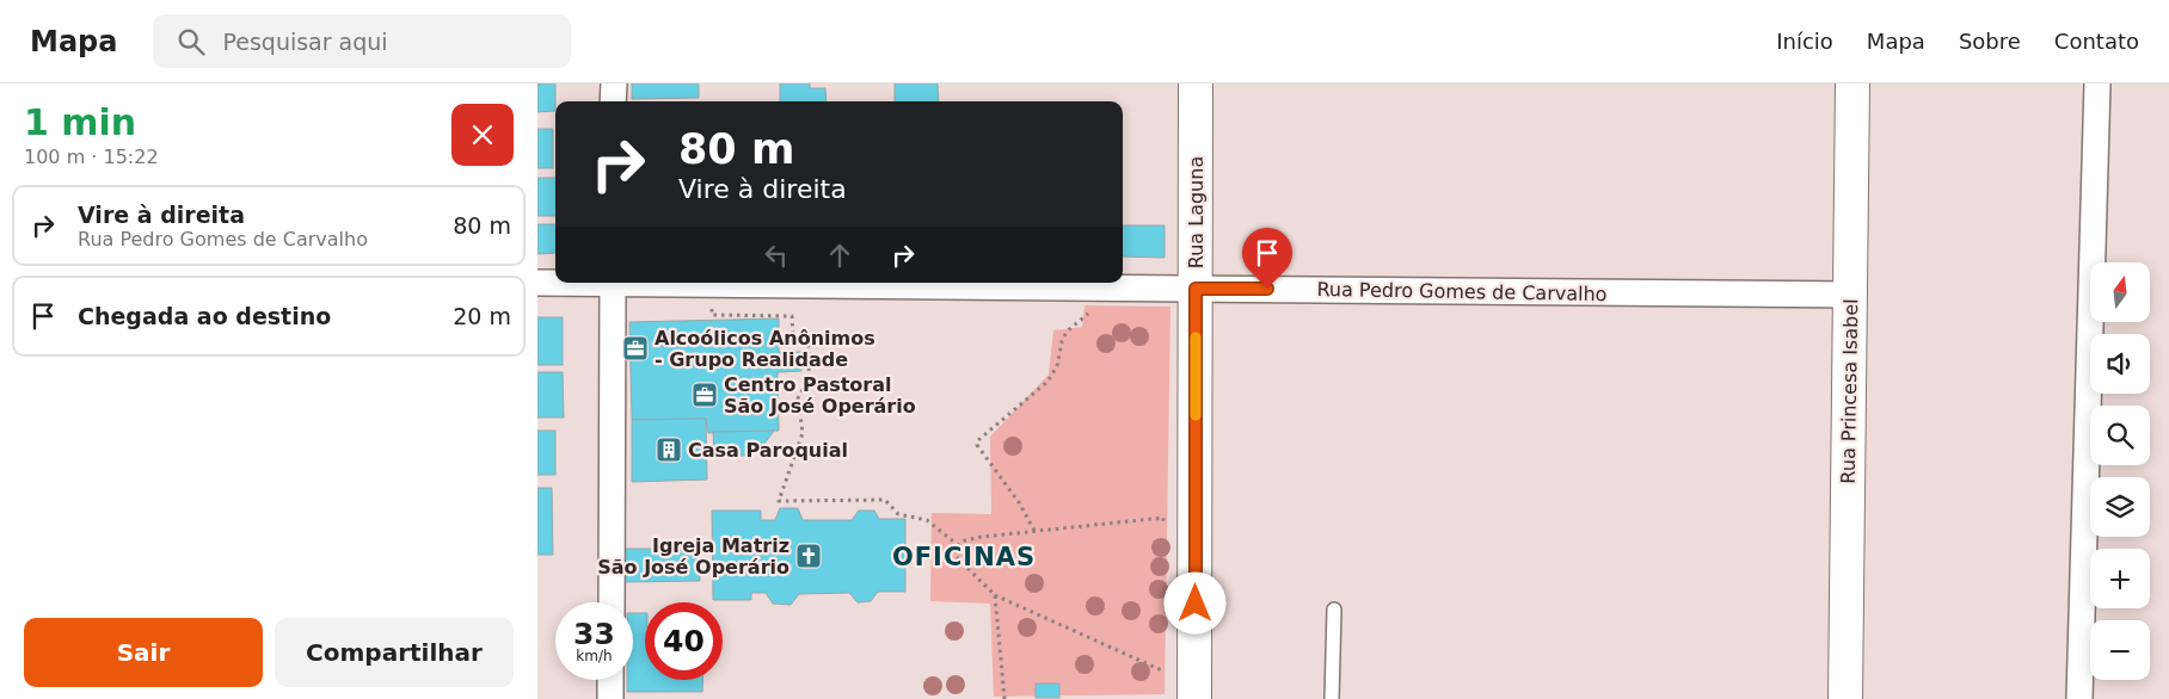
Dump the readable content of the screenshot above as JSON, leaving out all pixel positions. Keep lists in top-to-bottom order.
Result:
{
  "streets": {
    "street": ["Rua Laguna", "Rua Pedro Gomes de Carvalho", "Rua Princesa Isabel"]
  },
  "crossings": [
    ["Rua Laguna", "Rua Pedro Gomes de Carvalho"],
    ["Rua Pedro Gomes de Carvalho", "Rua Princesa Isabel"]
  ],
  "districts": ["OFICINAS"],
  "places": {
    "office": ["Alcoólicos Anônimos - Grupo Realidade", "Centro Pastoral São José Operário"],
    "building": ["Casa Paroquial"],
    "church": ["Igreja Matriz São José Operário"]
  },
  "north": "top",
  "page": {
    "header": "Mapa",
    "search": "Pesquisar aqui",
    "nav": [
      "Início",
      "Mapa",
      "Sobre",
      "Contato"
    ],
    "heading": ["1 min", "100 m · 15:22"],
    "turn": ["80 m", "Vire à direita"],
    "list": [
      {
        "name": "Vire à direita",
        "note": "Rua Pedro Gomes de Carvalho",
        "value": "80 m"
      },
      {
        "name": "Chegada ao destino",
        "value": "20 m"
      }
    ],
    "map_buttons": ["+", "−"],
    "speed": "33 km/h",
    "limit": "40",
    "buttons": ["Sair", "Compartilhar"]
  }
}
